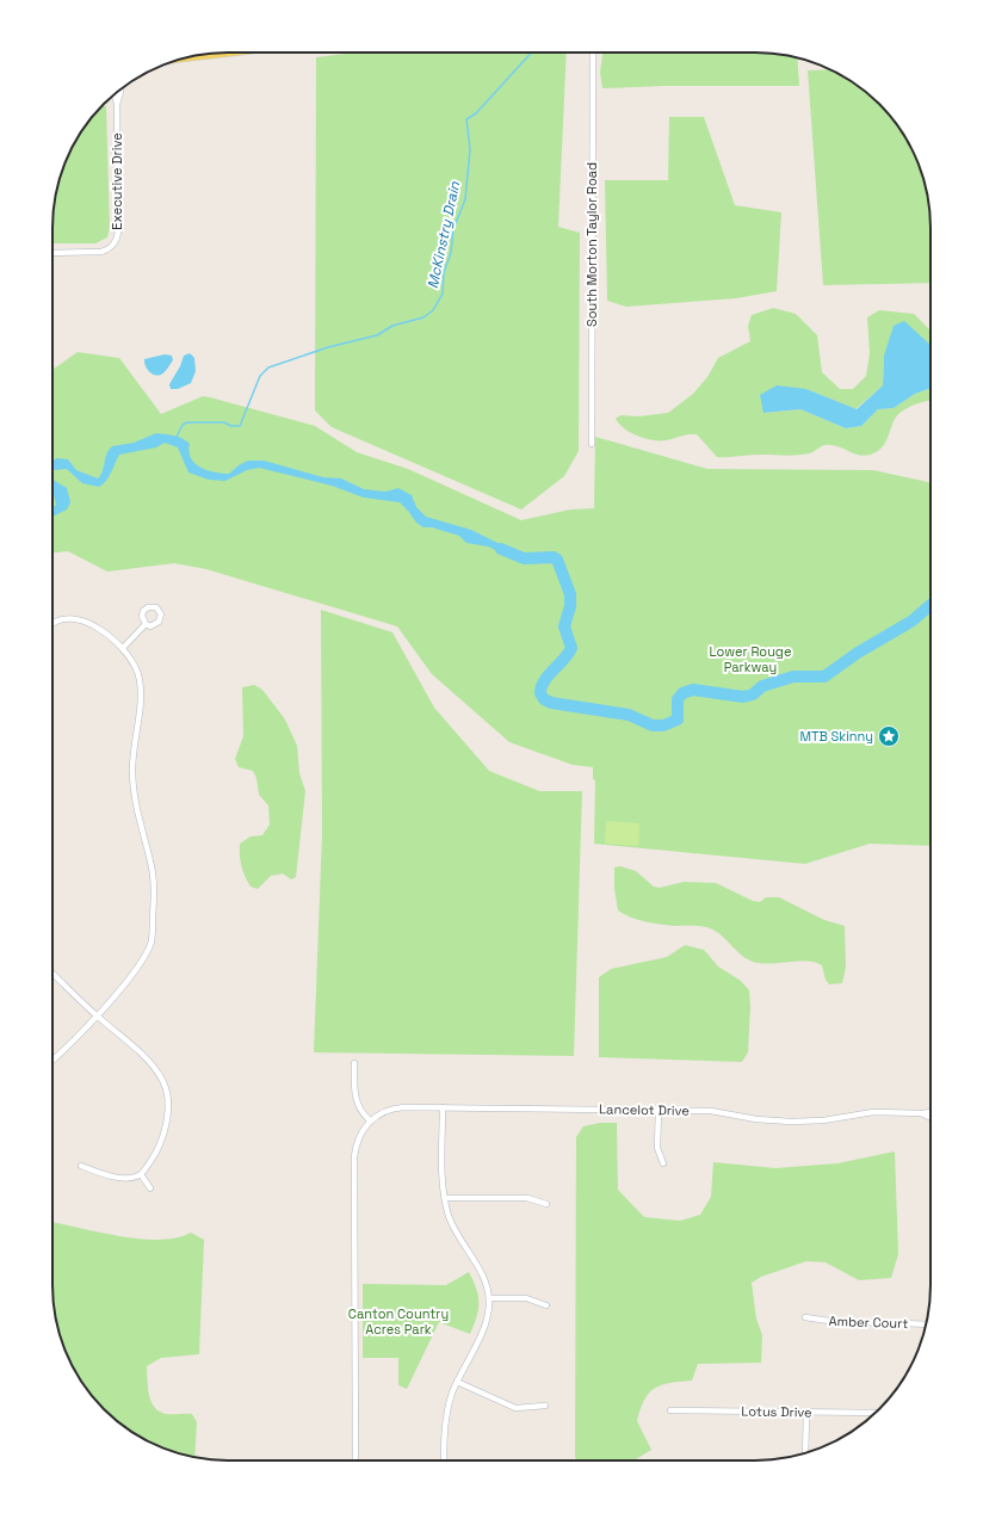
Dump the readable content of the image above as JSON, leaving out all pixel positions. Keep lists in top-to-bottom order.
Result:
{
  "streets": {
    "street": [
      "Executive Drive",
      "South Morton Taylor Road",
      "Lancelot Drive",
      "Amber Court",
      "Lotus Drive"
    ]
  },
  "water": ["McKinstry Drain"],
  "parks": ["Lower Rouge Parkway", "Canton Country Acres Park"],
  "places": {
    "place": ["MTB Skinny"]
  }
}
